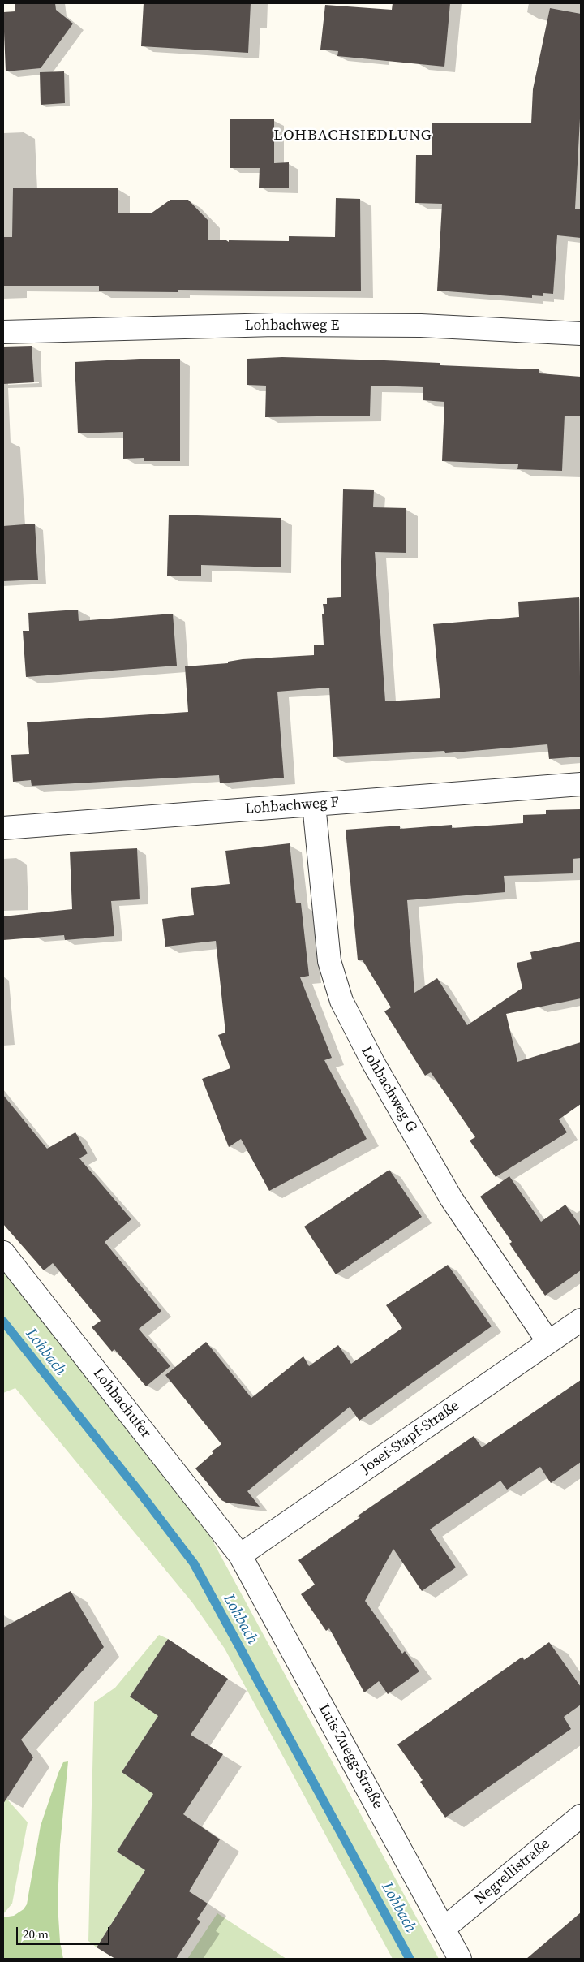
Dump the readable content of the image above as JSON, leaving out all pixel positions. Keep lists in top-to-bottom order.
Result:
{
  "streets": {
    "street": [
      "Lohbachweg E",
      "Lohbachweg F",
      "Lohbachweg G",
      "Lohbachufer",
      "Josef-Stapf-Straße",
      "Luis-Zuegg-Straße",
      "Negrellistraße"
    ]
  },
  "crossings": [
    ["Lohbachweg F", "Lohbachweg G"],
    ["Lohbachweg G", "Josef-Stapf-Straße"],
    ["Lohbachufer", "Josef-Stapf-Straße"],
    ["Lohbachufer", "Luis-Zuegg-Straße"],
    ["Josef-Stapf-Straße", "Luis-Zuegg-Straße"],
    ["Luis-Zuegg-Straße", "Negrellistraße"]
  ],
  "districts": ["LOHBACHSIEDLUNG"],
  "water": ["Lohbach"],
  "scale_bar": "20 m"
}
